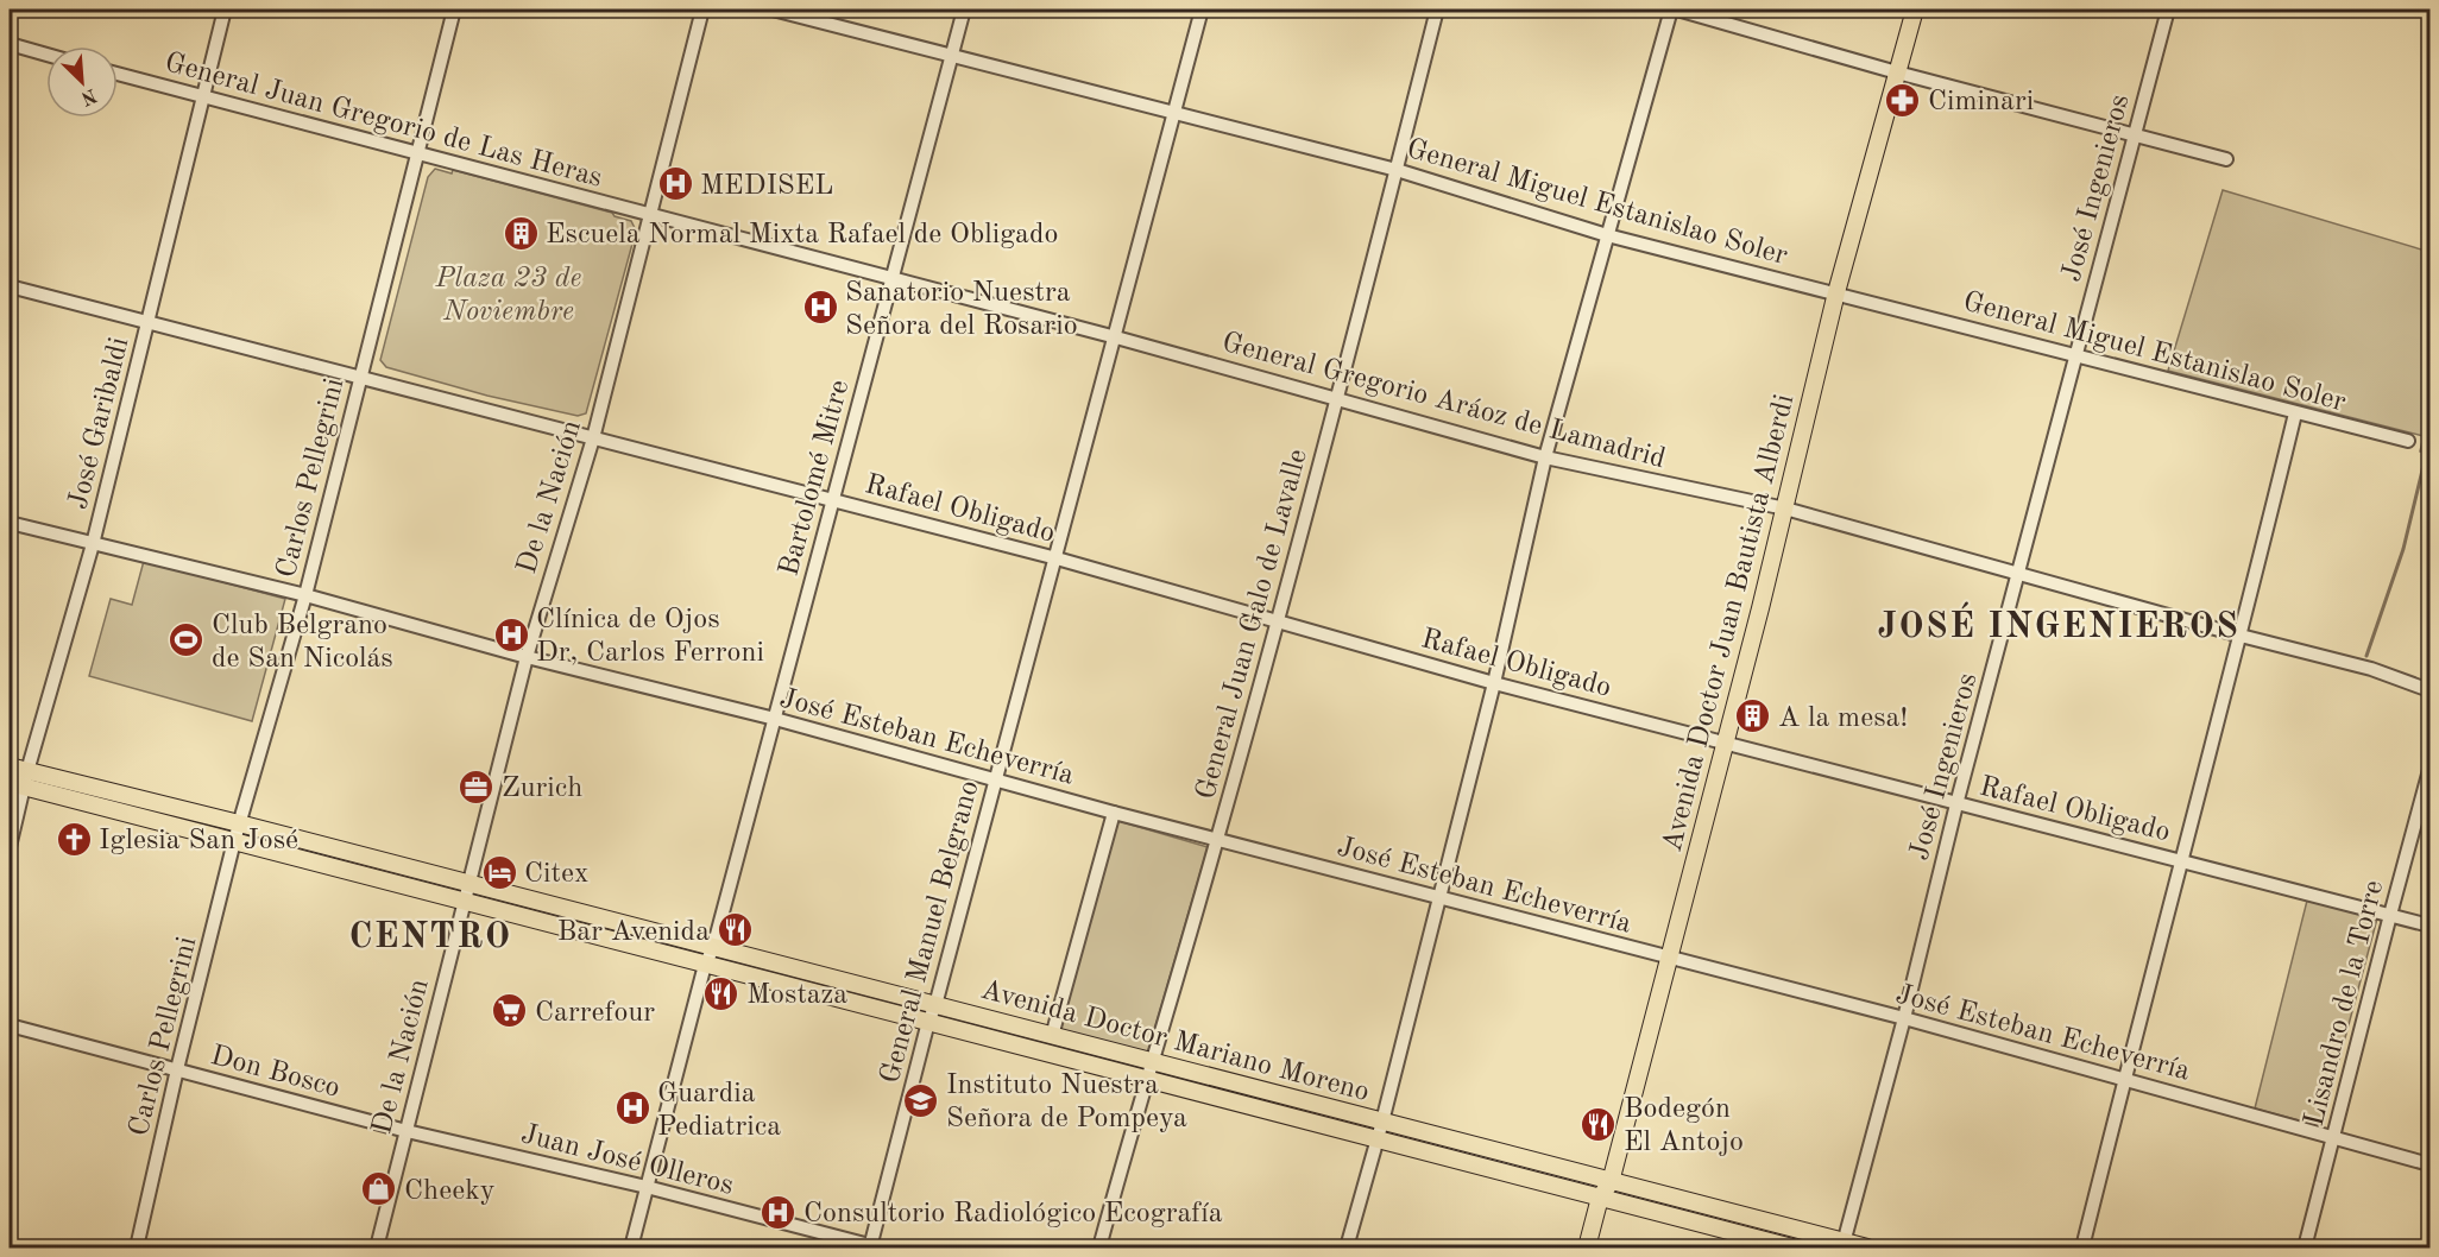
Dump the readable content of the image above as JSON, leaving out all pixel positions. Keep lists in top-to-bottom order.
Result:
{
  "streets": {
    "main road": ["Avenida Doctor Juan Bautista Alberdi", "Avenida Doctor Mariano Moreno"],
    "street": [
      "General Juan Gregorio de Las Heras",
      "José Ingenieros",
      "General Miguel Estanislao Soler",
      "General Gregorio Aráoz de Lamadrid",
      "José Garibaldi",
      "Carlos Pellegrini",
      "Bartolomé Mitre",
      "De la Nación",
      "Rafael Obligado",
      "General Juan Galo de Lavalle",
      "José Esteban Echeverría",
      "General Manuel Belgrano",
      "Lisandro de la Torre",
      "Don Bosco",
      "Juan José Olleros"
    ]
  },
  "crossings": [
    ["General Juan Gregorio de Las Heras", "General Gregorio Aráoz de Lamadrid"],
    ["General Juan Gregorio de Las Heras", "José Garibaldi"],
    ["General Juan Gregorio de Las Heras", "Carlos Pellegrini"],
    ["General Juan Gregorio de Las Heras", "De la Nación"],
    ["José Ingenieros", "General Miguel Estanislao Soler"],
    ["José Ingenieros", "General Gregorio Aráoz de Lamadrid"],
    ["José Ingenieros", "Rafael Obligado"],
    ["José Ingenieros", "José Esteban Echeverría"],
    ["José Ingenieros", "Avenida Doctor Mariano Moreno"],
    ["General Miguel Estanislao Soler", "Bartolomé Mitre"],
    ["General Miguel Estanislao Soler", "Avenida Doctor Juan Bautista Alberdi"],
    ["General Miguel Estanislao Soler", "General Juan Galo de Lavalle"],
    ["General Miguel Estanislao Soler", "General Manuel Belgrano"],
    ["General Gregorio Aráoz de Lamadrid", "Bartolomé Mitre"],
    ["General Gregorio Aráoz de Lamadrid", "De la Nación"],
    ["General Gregorio Aráoz de Lamadrid", "Avenida Doctor Juan Bautista Alberdi"],
    ["General Gregorio Aráoz de Lamadrid", "General Juan Galo de Lavalle"],
    ["General Gregorio Aráoz de Lamadrid", "General Manuel Belgrano"],
    ["José Garibaldi", "Rafael Obligado"],
    ["José Garibaldi", "José Esteban Echeverría"],
    ["José Garibaldi", "Avenida Doctor Mariano Moreno"],
    ["Carlos Pellegrini", "Rafael Obligado"],
    ["Carlos Pellegrini", "José Esteban Echeverría"],
    ["Carlos Pellegrini", "Avenida Doctor Mariano Moreno"],
    ["Carlos Pellegrini", "Don Bosco"],
    ["Bartolomé Mitre", "Rafael Obligado"],
    ["Bartolomé Mitre", "José Esteban Echeverría"],
    ["Bartolomé Mitre", "Avenida Doctor Mariano Moreno"],
    ["Bartolomé Mitre", "Juan José Olleros"],
    ["De la Nación", "Rafael Obligado"],
    ["De la Nación", "José Esteban Echeverría"],
    ["De la Nación", "Avenida Doctor Mariano Moreno"],
    ["De la Nación", "Don Bosco"],
    ["De la Nación", "Juan José Olleros"],
    ["Rafael Obligado", "Avenida Doctor Juan Bautista Alberdi"],
    ["Rafael Obligado", "General Juan Galo de Lavalle"],
    ["Rafael Obligado", "General Manuel Belgrano"],
    ["Rafael Obligado", "Lisandro de la Torre"],
    ["Avenida Doctor Juan Bautista Alberdi", "José Esteban Echeverría"],
    ["Avenida Doctor Juan Bautista Alberdi", "Avenida Doctor Mariano Moreno"],
    ["General Juan Galo de Lavalle", "José Esteban Echeverría"],
    ["General Juan Galo de Lavalle", "Avenida Doctor Mariano Moreno"],
    ["José Esteban Echeverría", "General Manuel Belgrano"],
    ["José Esteban Echeverría", "Lisandro de la Torre"],
    ["General Manuel Belgrano", "Avenida Doctor Mariano Moreno"],
    ["General Manuel Belgrano", "Juan José Olleros"],
    ["Don Bosco", "Juan José Olleros"]
  ],
  "districts": ["JOSÉ INGENIEROS", "CENTRO"],
  "parks": ["Plaza 23 de Noviembre"],
  "places": {
    "pharmacy": ["Ciminari"],
    "hospital": [
      "MEDISEL",
      "Sanatorio Nuestra Señora del Rosario",
      "Clínica de Ojos Dr, Carlos Ferroni",
      "Guardia Pediatrica",
      "Consultorio Radiológico Ecografía"
    ],
    "building": ["Escuela Normal Mixta Rafael de Obligado", "A la mesa!"],
    "sports": ["Club Belgrano de San Nicolás"],
    "office": ["Zurich"],
    "church": ["Iglesia San José"],
    "hotel": ["Citex"],
    "restaurant": ["Bar Avenida", "Mostaza", "Bodegón El Antojo"],
    "supermarket": ["Carrefour"],
    "school or university": ["Instituto Nuestra Señora de Pompeya"],
    "shop": ["Cheeky"]
  },
  "north": "bottom right"
}
